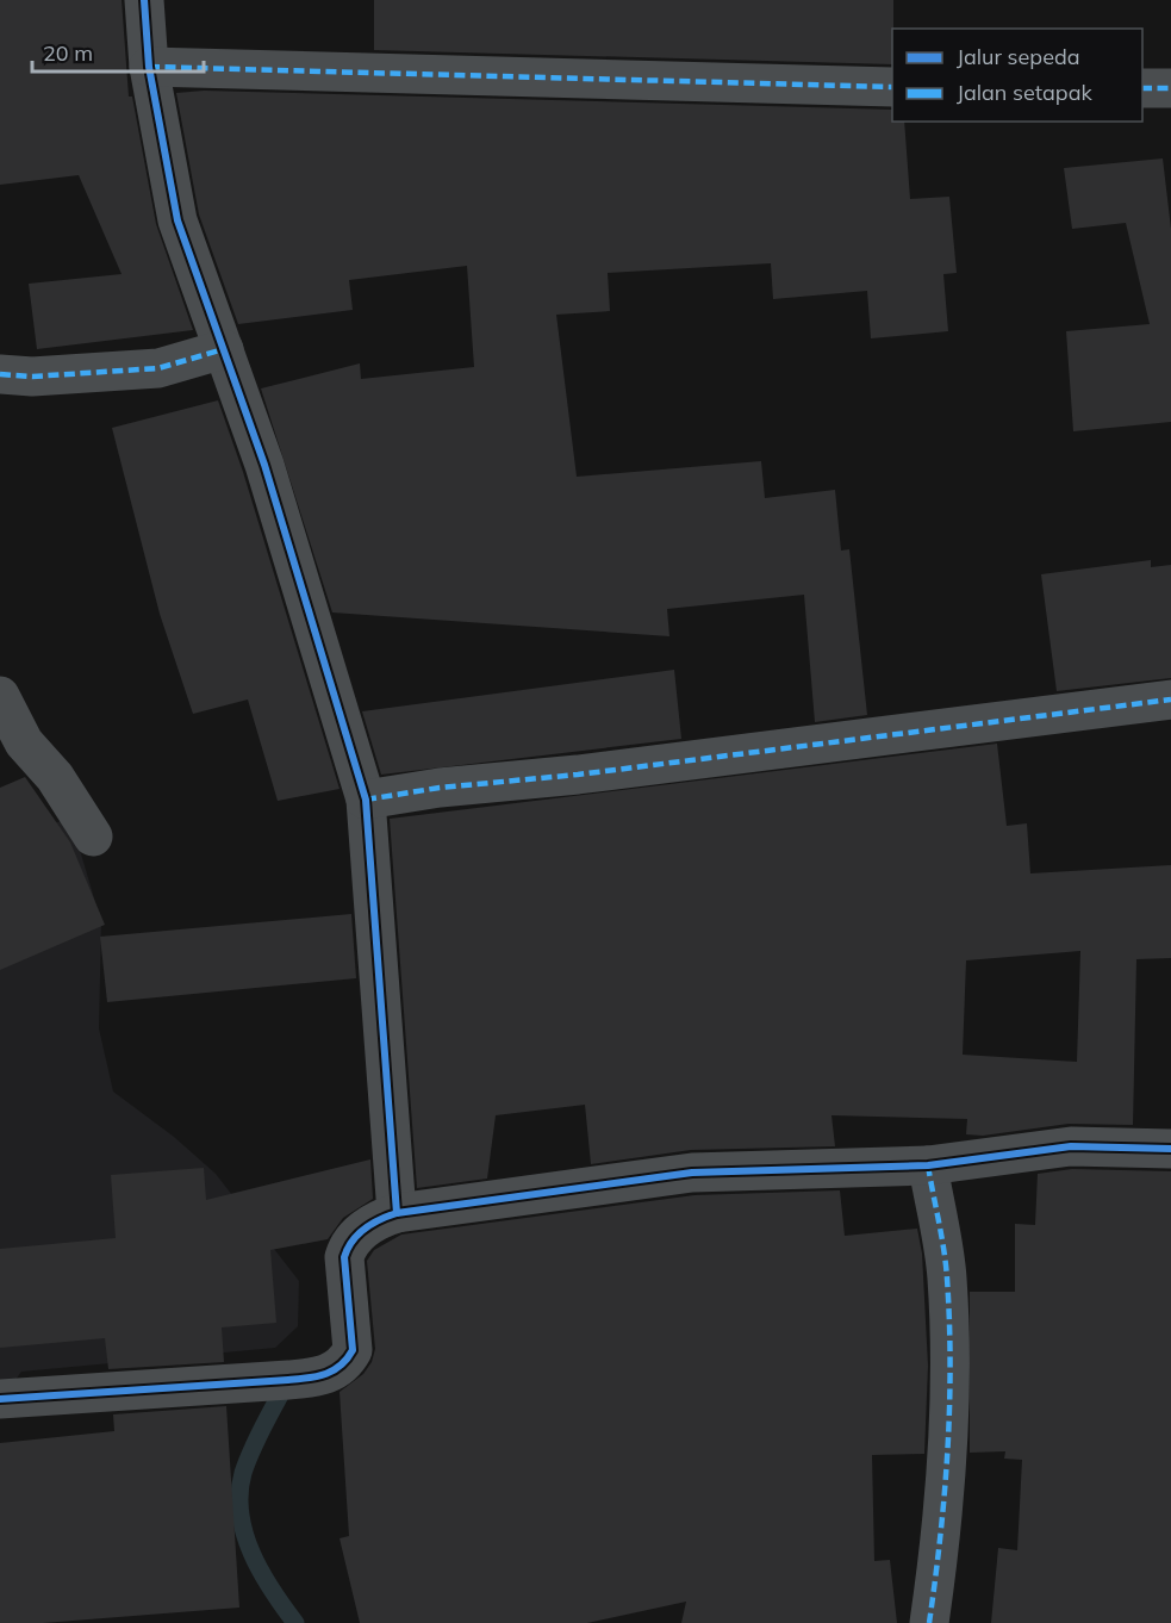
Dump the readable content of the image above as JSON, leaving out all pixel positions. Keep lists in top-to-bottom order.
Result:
{
  "legend": ["Jalur sepeda", "Jalan setapak"],
  "scale_bar": "20 m"
}
